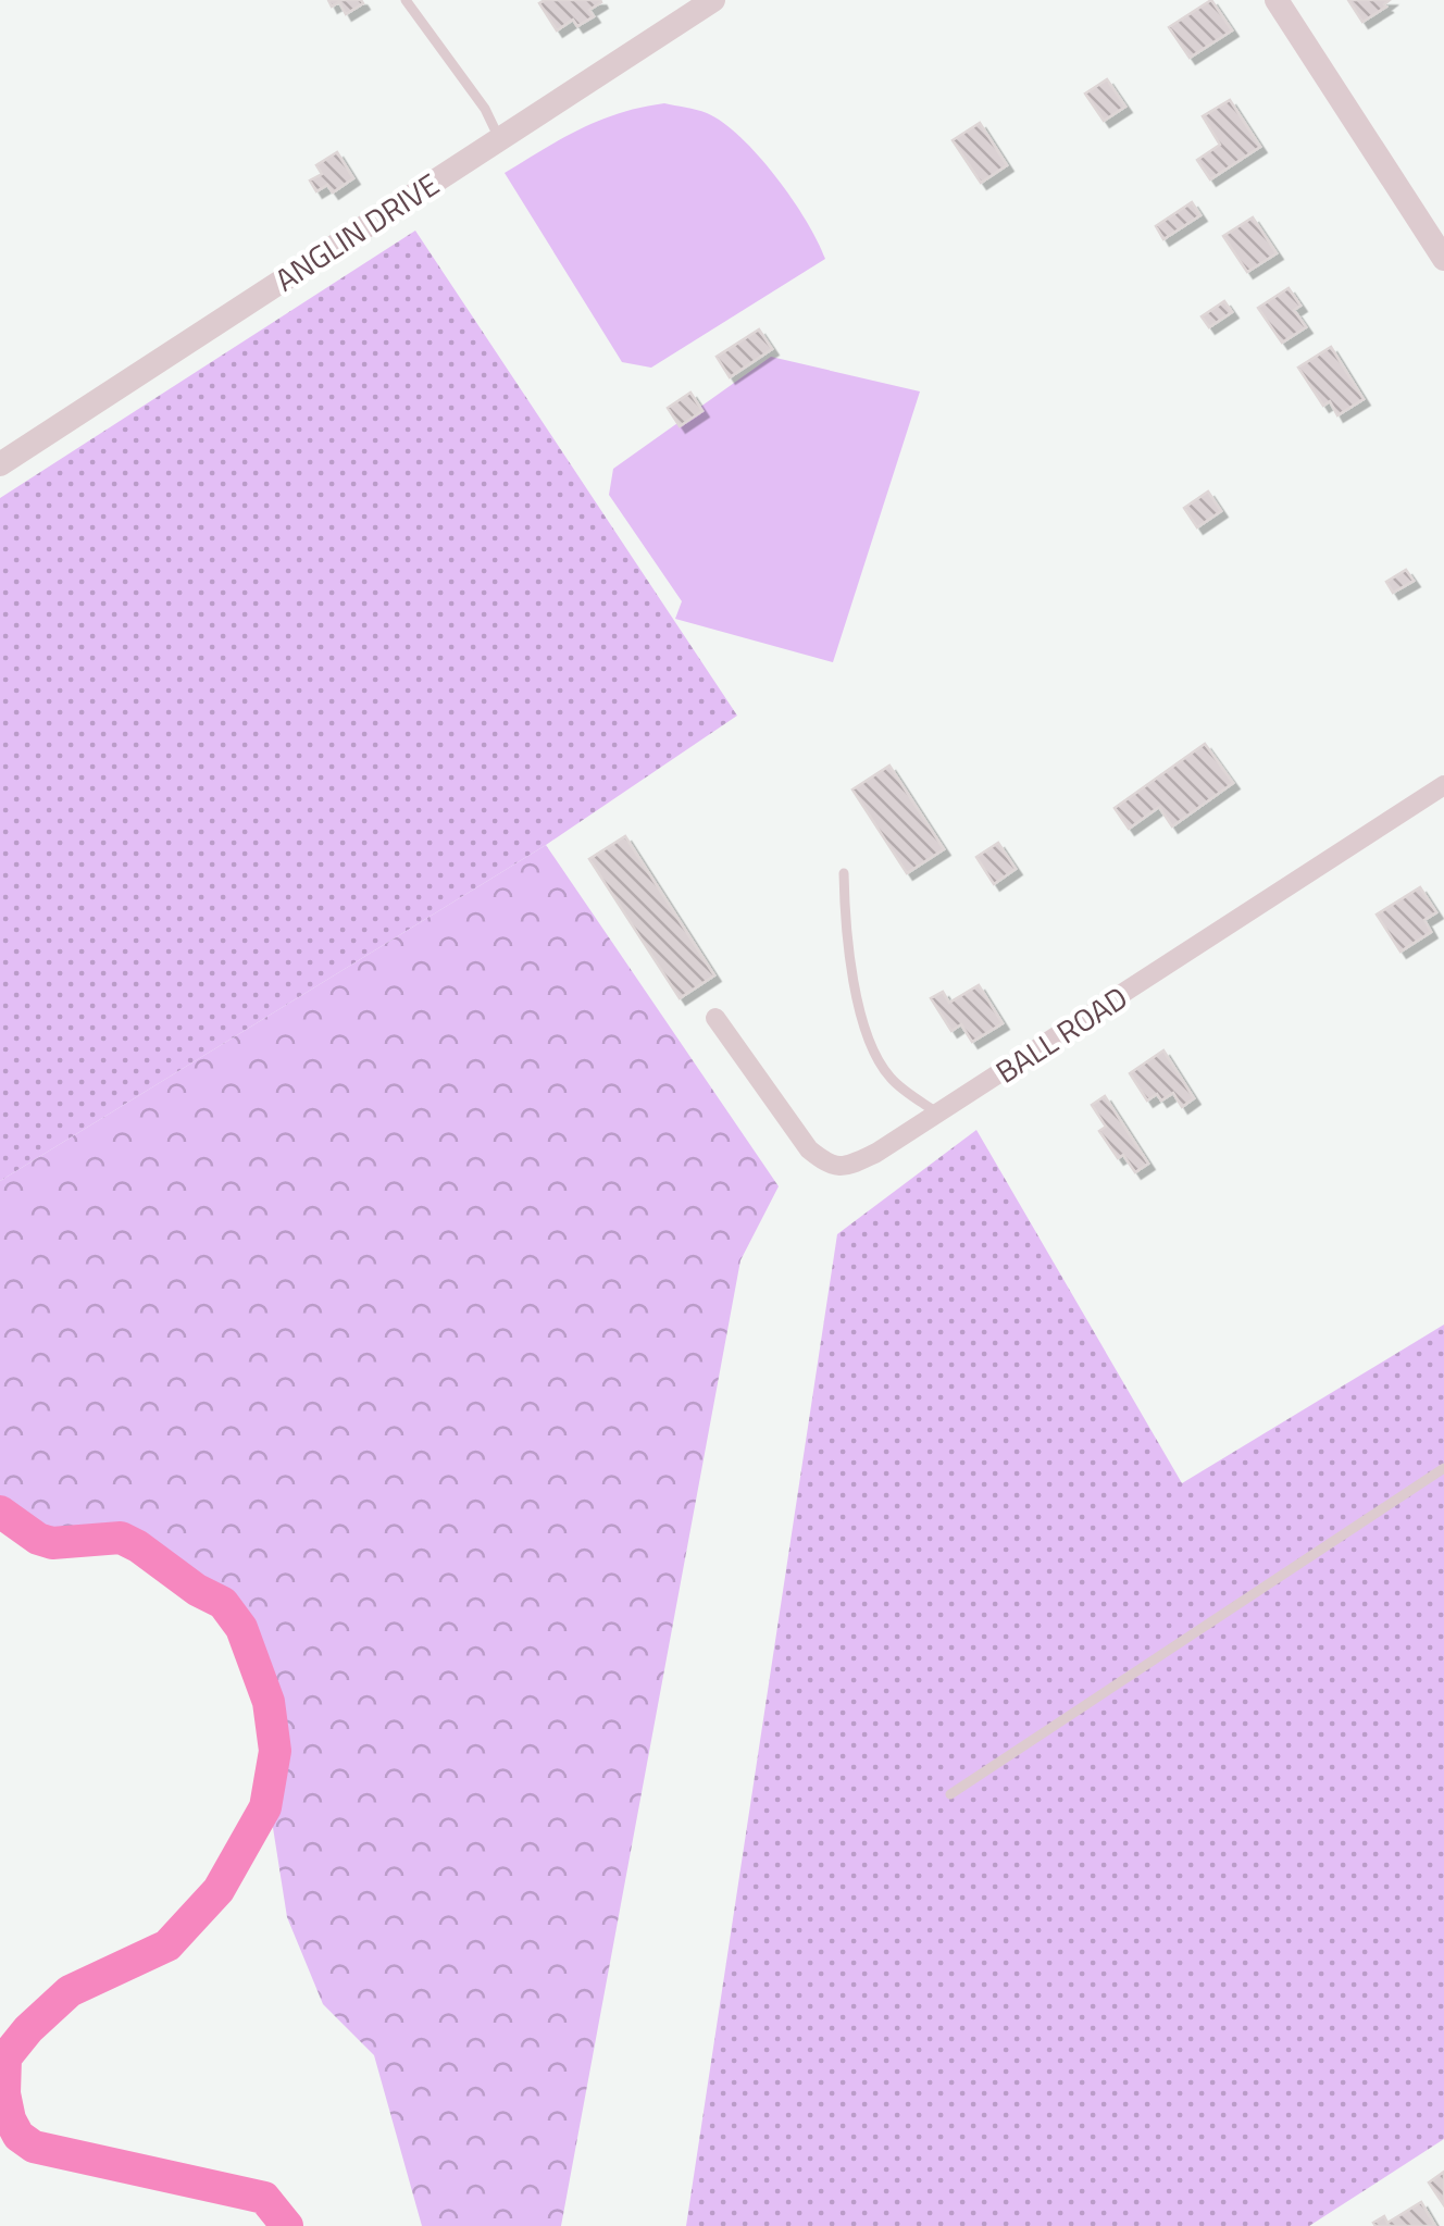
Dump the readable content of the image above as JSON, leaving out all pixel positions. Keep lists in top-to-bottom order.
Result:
{
  "streets": {
    "street": ["ANGLIN DRIVE", "BALL ROAD"]
  }
}
